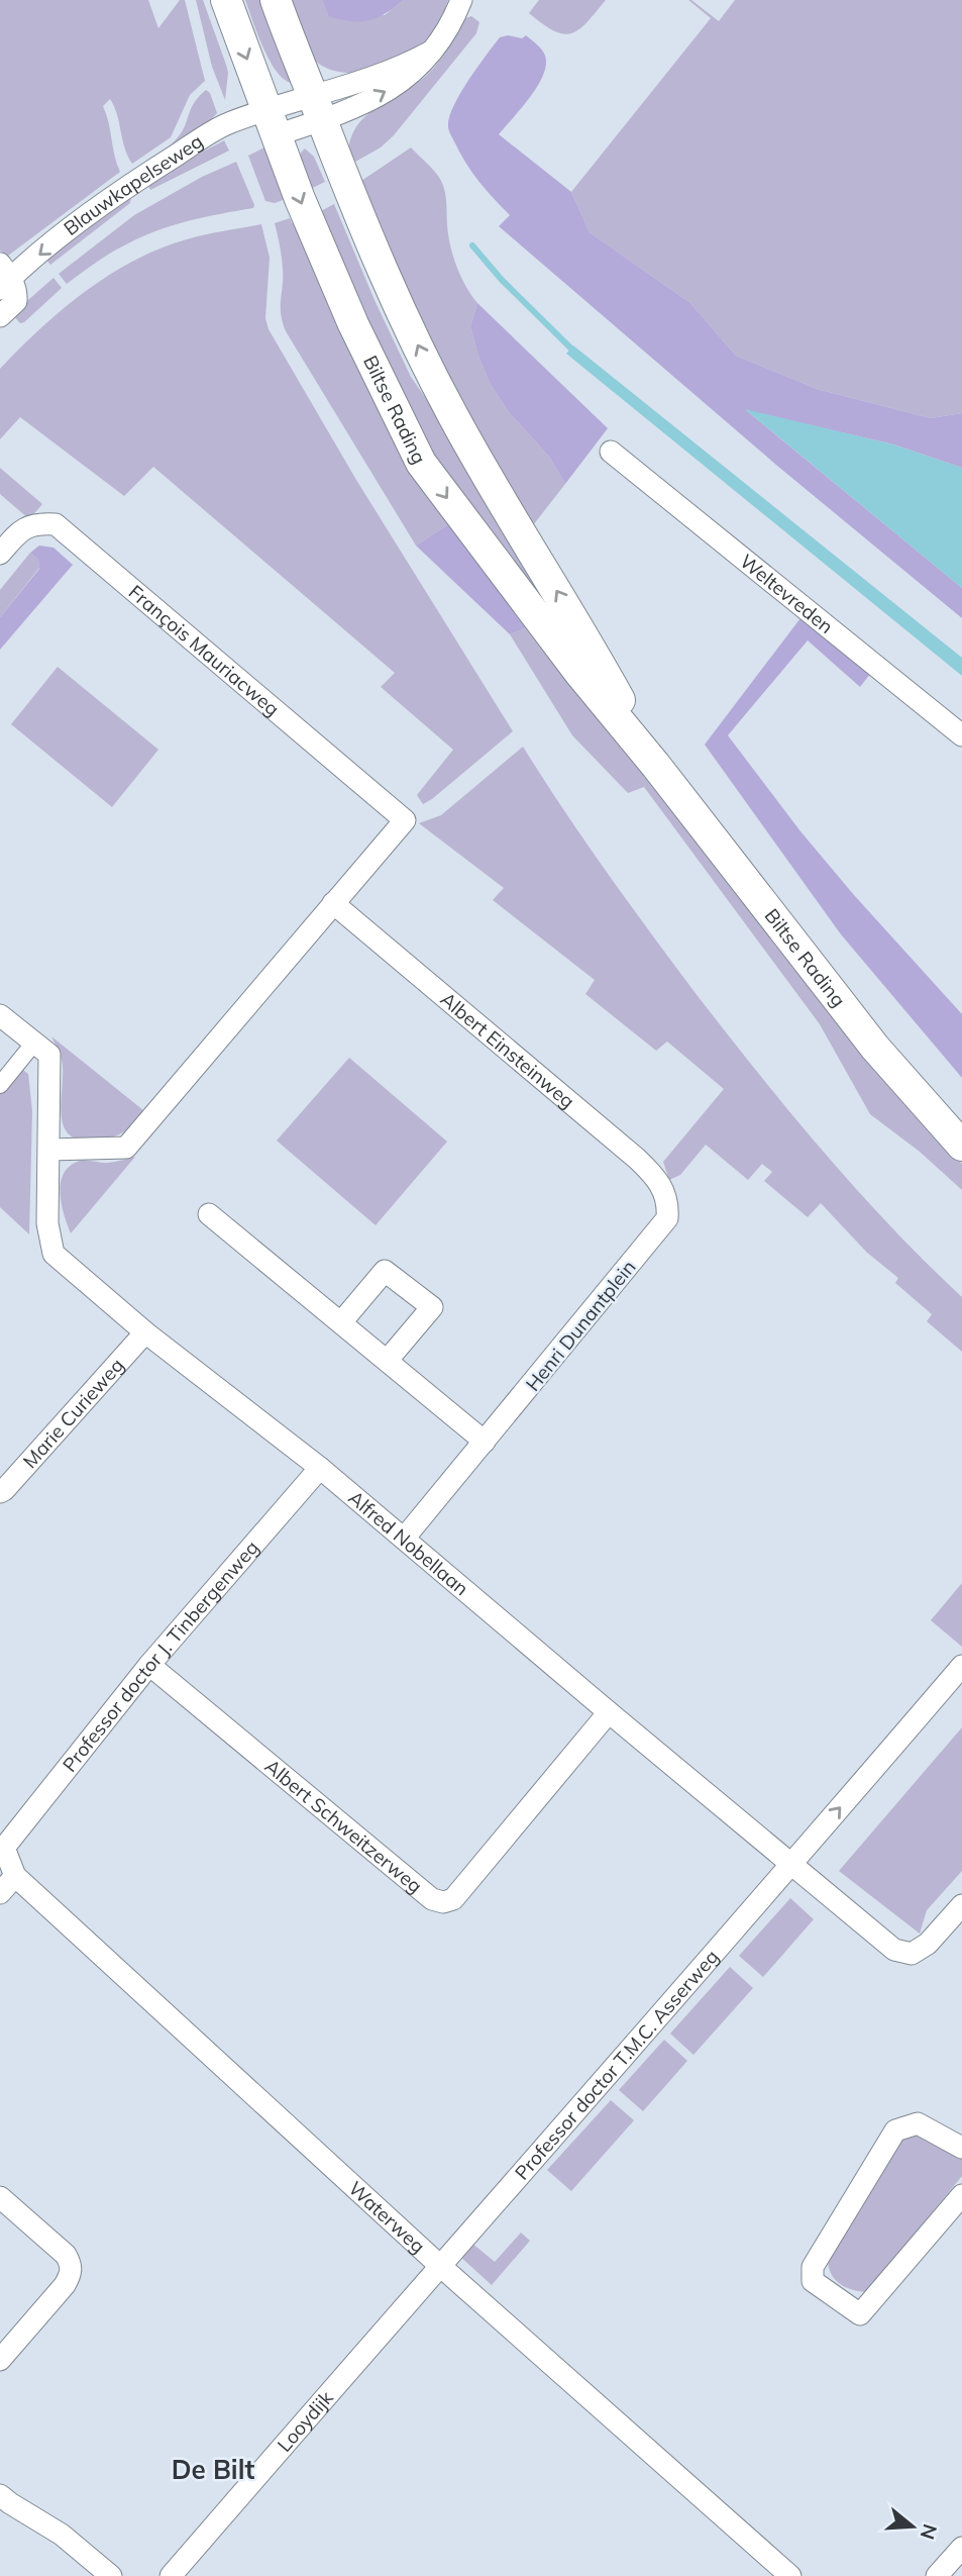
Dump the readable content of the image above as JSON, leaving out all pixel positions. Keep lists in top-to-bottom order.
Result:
{
  "streets": {
    "main road": ["Biltse Rading"],
    "street": [
      "Blauwkapelseweg",
      "Weltevreden",
      "François Mauriacweg",
      "Albert Einsteinweg",
      "Henri Dunantplein",
      "Marie Curieweg",
      "Alfred Nobellaan",
      "Professor doctor J. Tinbergenweg",
      "Albert Schweitzerweg",
      "Professor doctor T.M.C. Asserweg",
      "Waterweg",
      "Looydijk"
    ]
  },
  "crossings": [
    ["Blauwkapelseweg", "Biltse Rading"],
    ["François Mauriacweg", "Albert Einsteinweg"],
    ["Albert Einsteinweg", "Henri Dunantplein"],
    ["Henri Dunantplein", "Alfred Nobellaan"],
    ["Marie Curieweg", "Alfred Nobellaan"],
    ["Alfred Nobellaan", "Professor doctor J. Tinbergenweg"],
    ["Alfred Nobellaan", "Albert Schweitzerweg"],
    ["Alfred Nobellaan", "Professor doctor T.M.C. Asserweg"],
    ["Professor doctor J. Tinbergenweg", "Albert Schweitzerweg"],
    ["Professor doctor J. Tinbergenweg", "Waterweg"],
    ["Professor doctor T.M.C. Asserweg", "Waterweg"],
    ["Professor doctor T.M.C. Asserweg", "Looydijk"],
    ["Waterweg", "Looydijk"]
  ],
  "one_way": ["Blauwkapelseweg"],
  "districts": ["De Bilt"],
  "north": "right"
}
